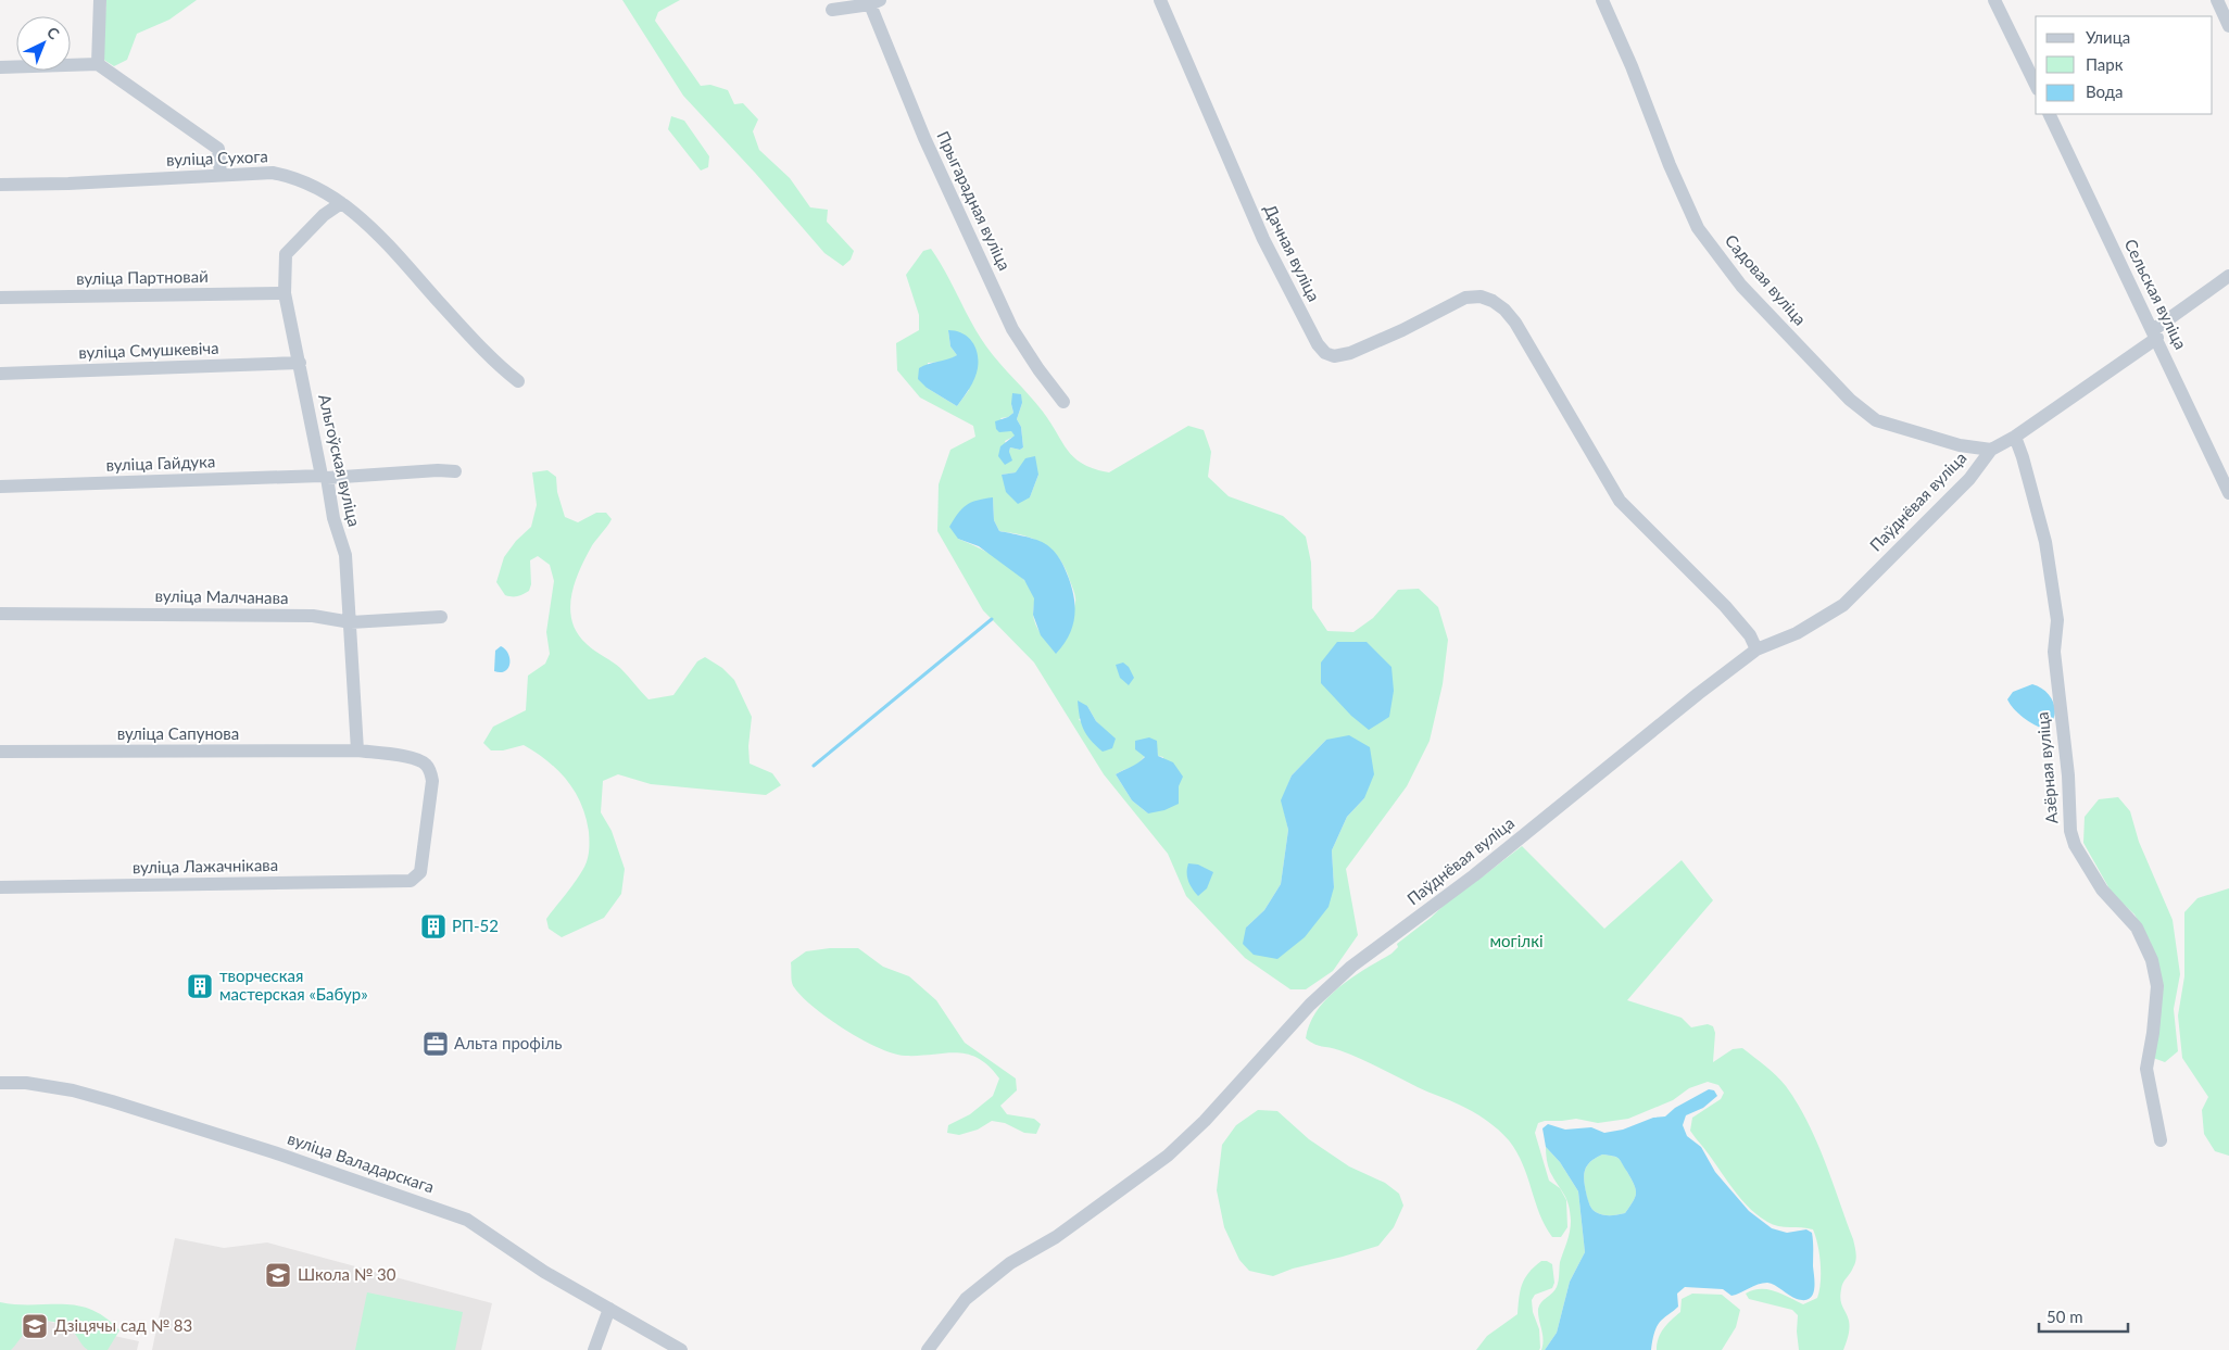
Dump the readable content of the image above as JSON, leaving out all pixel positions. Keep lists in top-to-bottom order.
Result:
{
  "streets": {
    "street": [
      "вуліца Сухога",
      "Прыгарадная вуліца",
      "Дачная вуліца",
      "вуліца Партновай",
      "Садовая вуліца",
      "Сельская вуліца",
      "вуліца Смушкевіча",
      "Альгоўская вуліца",
      "вуліца Гайдука",
      "Паўднёвая вуліца",
      "вуліца Малчанава",
      "вуліца Сапунова",
      "Азёрная вуліца",
      "вуліца Лажачнікава",
      "вуліца Валадарскага"
    ]
  },
  "crossings": [
    ["вуліца Сухога", "Альгоўская вуліца"],
    ["Дачная вуліца", "Паўднёвая вуліца"],
    ["вуліца Партновай", "Альгоўская вуліца"],
    ["Садовая вуліца", "Паўднёвая вуліца"],
    ["Сельская вуліца", "Паўднёвая вуліца"],
    ["вуліца Смушкевіча", "Альгоўская вуліца"],
    ["Альгоўская вуліца", "вуліца Гайдука"],
    ["Альгоўская вуліца", "вуліца Малчанава"],
    ["Альгоўская вуліца", "вуліца Сапунова"],
    ["Паўднёвая вуліца", "Азёрная вуліца"],
    ["вуліца Сапунова", "вуліца Лажачнікава"]
  ],
  "parks": ["могілкі"],
  "places": {
    "building": ["РП-52", "творческая мастерская «Бабур»"],
    "office": ["Альта профіль"],
    "school or university": ["Школа № 30", "Дзіцячы сад № 83"]
  },
  "legend": ["Улица", "Парк", "Вода"],
  "scale_bar": "50 m",
  "north": "top right"
}
